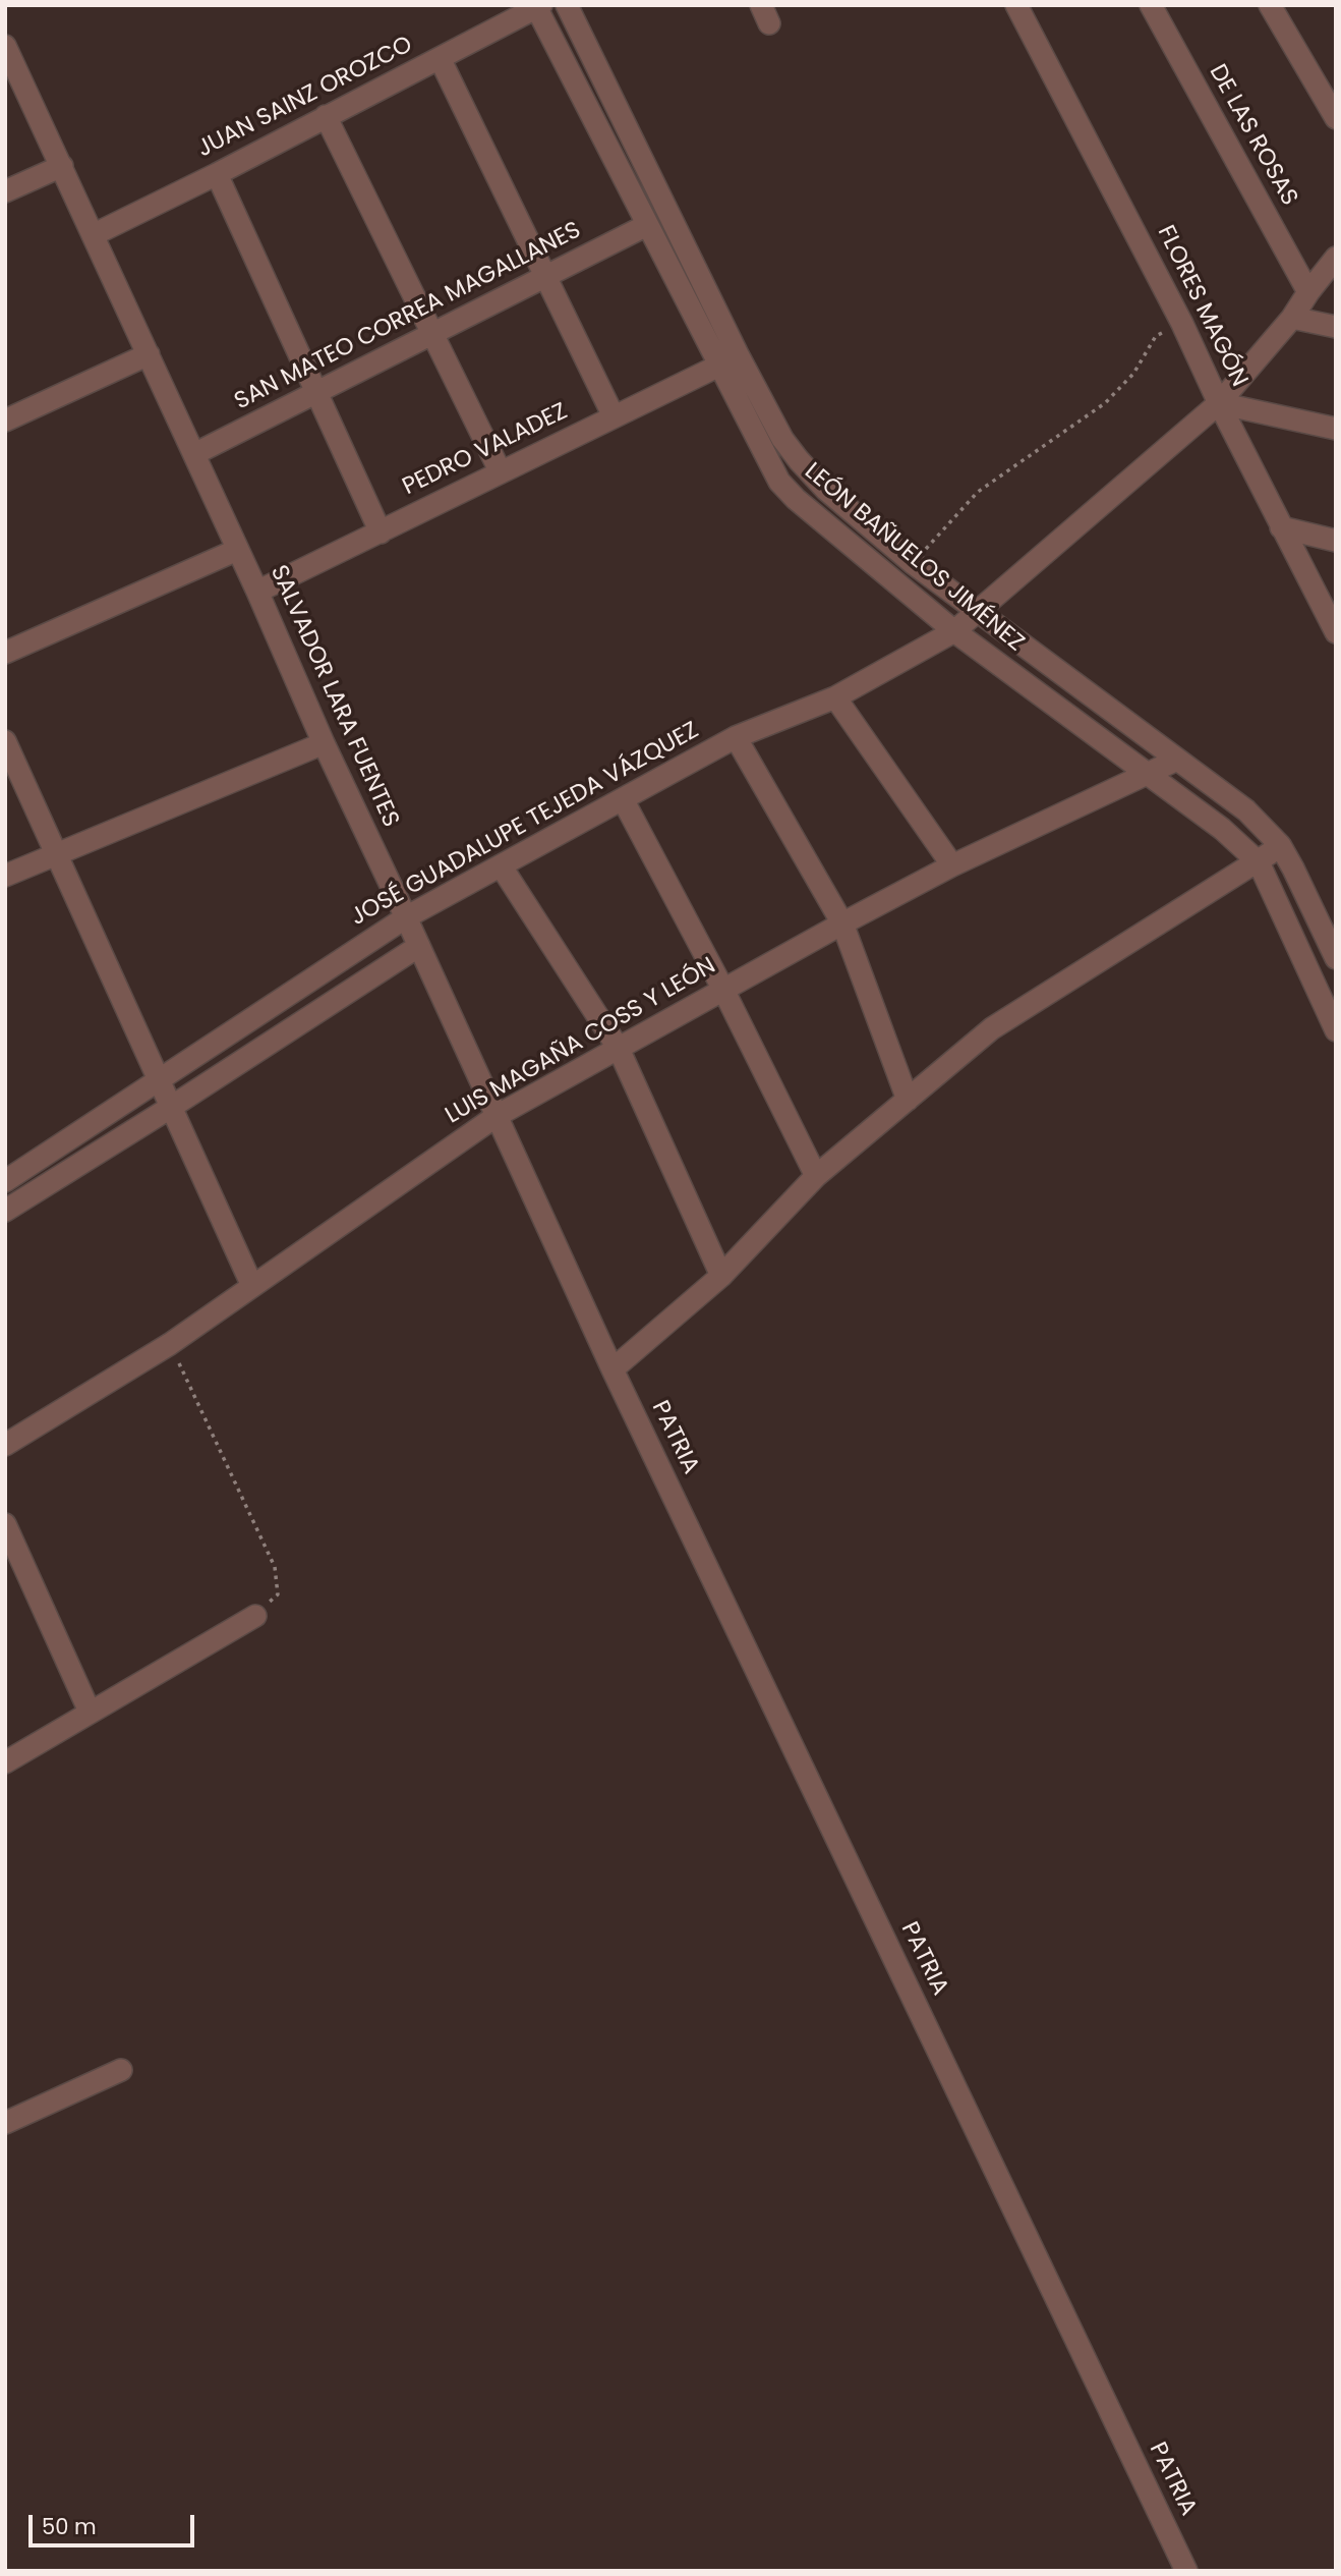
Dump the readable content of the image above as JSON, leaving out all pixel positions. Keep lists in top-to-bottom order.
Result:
{
  "streets": {
    "street": [
      "JUAN SAINZ OROZCO",
      "DE LAS ROSAS",
      "FLORES MAGÓN",
      "SAN MATEO CORREA MAGALLANES",
      "PEDRO VALADEZ",
      "LEÓN BAÑUELOS JIMÉNEZ",
      "SALVADOR LARA FUENTES",
      "JOSÉ GUADALUPE TEJEDA VÁZQUEZ",
      "LUIS MAGAÑA COSS Y LEÓN",
      "PATRIA"
    ]
  },
  "crossings": [
    ["JUAN SAINZ OROZCO", "LEÓN BAÑUELOS JIMÉNEZ"],
    ["JUAN SAINZ OROZCO", "SALVADOR LARA FUENTES"],
    ["DE LAS ROSAS", "JOSÉ GUADALUPE TEJEDA VÁZQUEZ"],
    ["FLORES MAGÓN", "JOSÉ GUADALUPE TEJEDA VÁZQUEZ"],
    ["SAN MATEO CORREA MAGALLANES", "LEÓN BAÑUELOS JIMÉNEZ"],
    ["SAN MATEO CORREA MAGALLANES", "SALVADOR LARA FUENTES"],
    ["PEDRO VALADEZ", "LEÓN BAÑUELOS JIMÉNEZ"],
    ["PEDRO VALADEZ", "SALVADOR LARA FUENTES"],
    ["LEÓN BAÑUELOS JIMÉNEZ", "JOSÉ GUADALUPE TEJEDA VÁZQUEZ"],
    ["LEÓN BAÑUELOS JIMÉNEZ", "LUIS MAGAÑA COSS Y LEÓN"],
    ["SALVADOR LARA FUENTES", "JOSÉ GUADALUPE TEJEDA VÁZQUEZ"],
    ["SALVADOR LARA FUENTES", "LUIS MAGAÑA COSS Y LEÓN"],
    ["SALVADOR LARA FUENTES", "PATRIA"]
  ],
  "scale_bar": "50 m"
}
